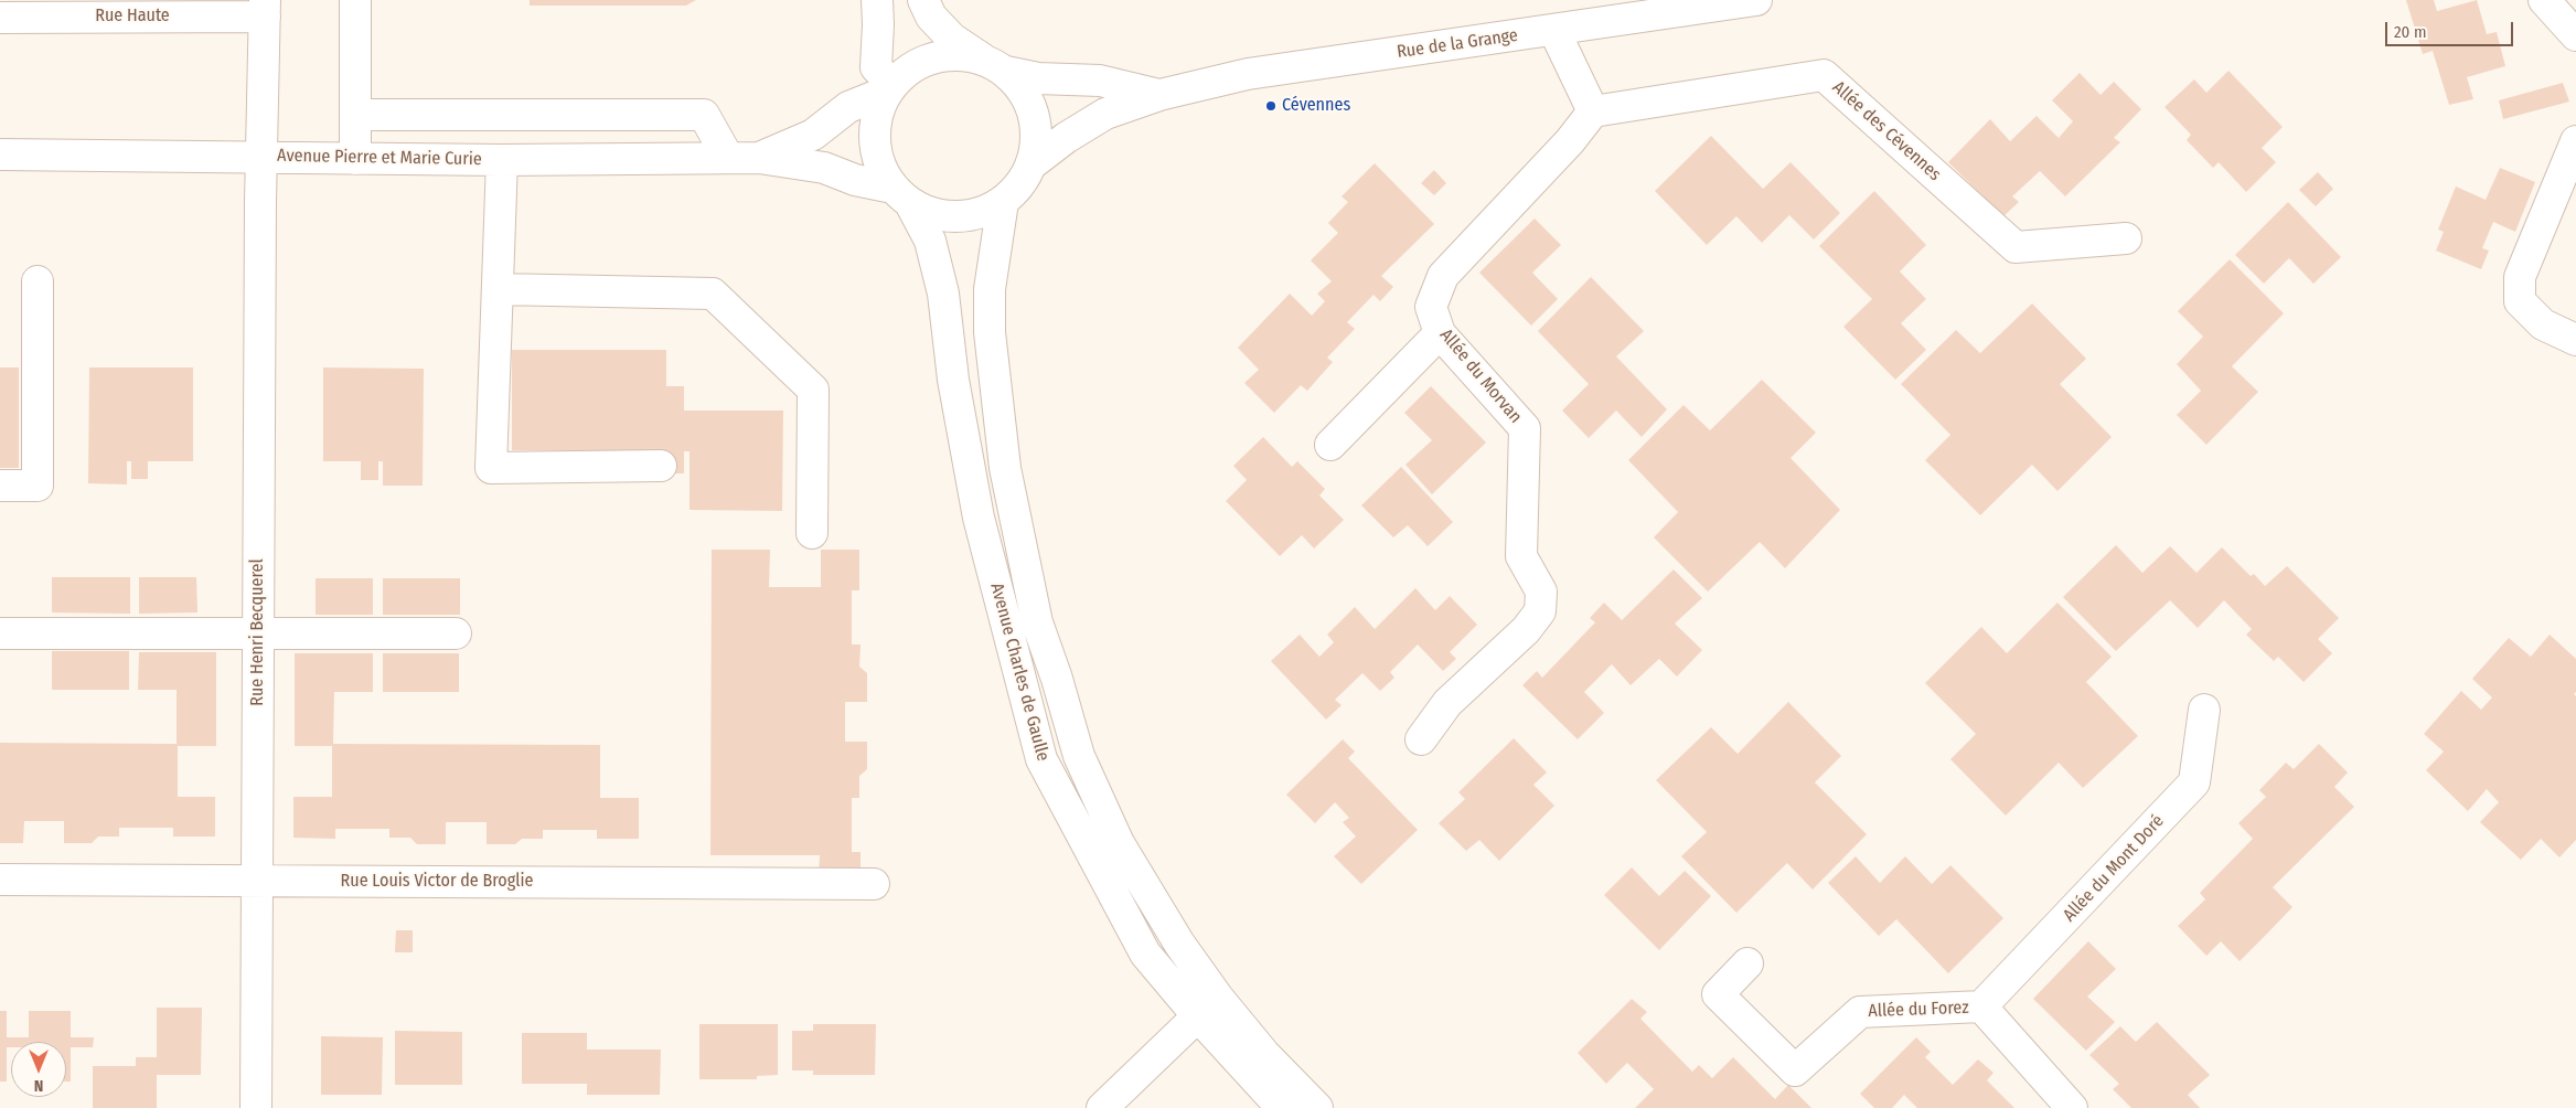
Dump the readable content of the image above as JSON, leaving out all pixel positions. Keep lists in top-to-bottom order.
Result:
{
  "streets": {
    "street": [
      "Rue Haute",
      "Rue de la Grange",
      "Allée des Cévennes",
      "Avenue Pierre et Marie Curie",
      "Allée du Morvan",
      "Rue Henri Becquerel",
      "Avenue Charles de Gaulle",
      "Allée du Mont Doré",
      "Rue Louis Victor de Broglie",
      "Allée du Forez"
    ]
  },
  "crossings": [
    ["Rue Haute", "Rue Henri Becquerel"],
    ["Rue de la Grange", "Avenue Pierre et Marie Curie"],
    ["Rue de la Grange", "Avenue Charles de Gaulle"],
    ["Allée des Cévennes", "Allée du Morvan"],
    ["Avenue Pierre et Marie Curie", "Rue Henri Becquerel"],
    ["Avenue Pierre et Marie Curie", "Avenue Charles de Gaulle"],
    ["Rue Henri Becquerel", "Rue Louis Victor de Broglie"],
    ["Allée du Mont Doré", "Allée du Forez"]
  ],
  "places": ["Cévennes"],
  "scale_bar": "20 m",
  "north": "bottom"
}
